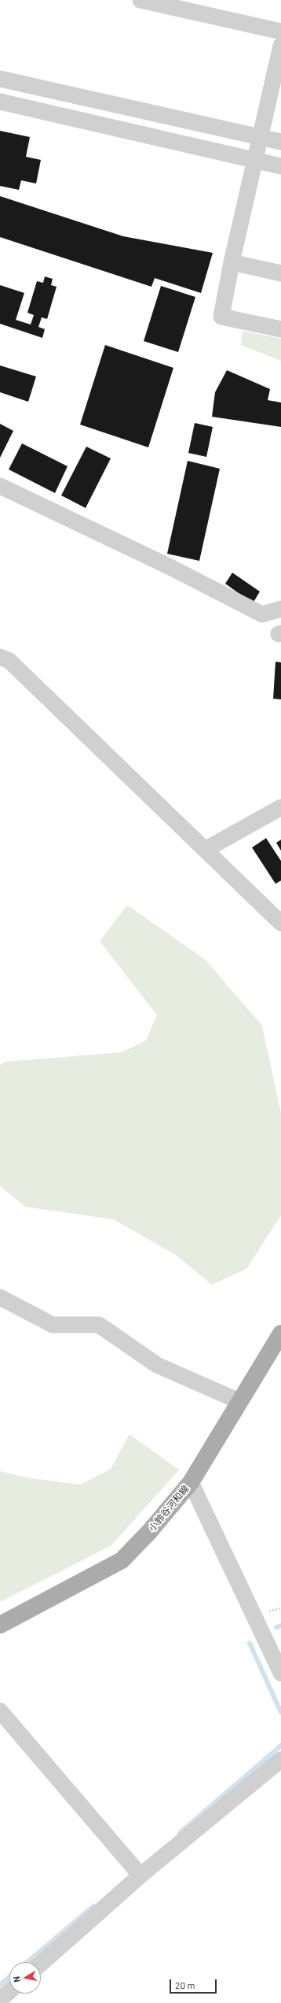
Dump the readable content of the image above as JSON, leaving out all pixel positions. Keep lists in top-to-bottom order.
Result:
{
  "streets": {
    "main road": ["小鈴谷河和線"]
  },
  "scale_bar": "20 m",
  "north": "left"
}
